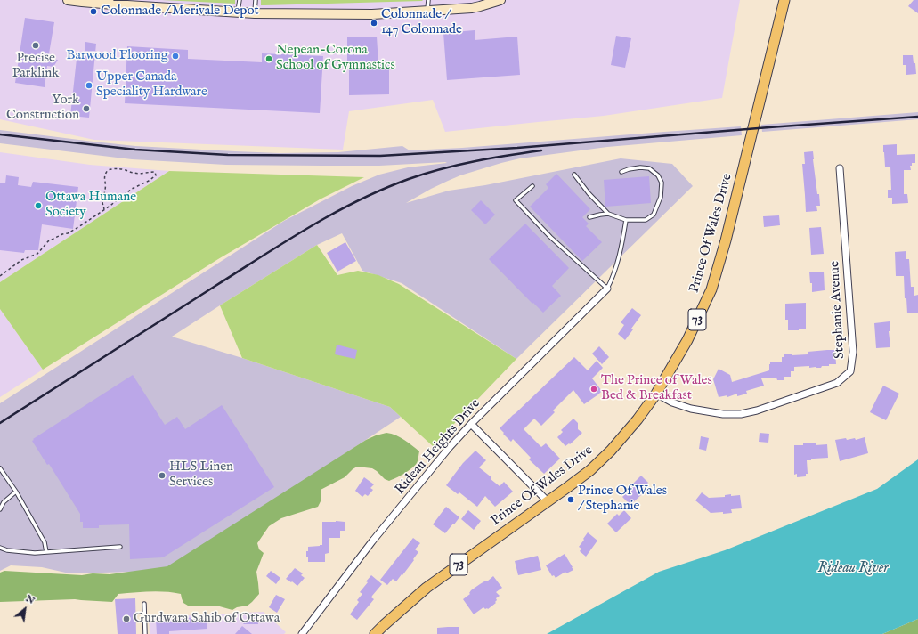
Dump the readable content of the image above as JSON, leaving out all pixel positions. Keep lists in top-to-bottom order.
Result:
{
  "streets": {
    "main road": ["Prince Of Wales Drive", "73"],
    "street": ["Stephanie Avenue", "Rideau Heights Drive"]
  },
  "crossings": [
    ["Prince Of Wales Drive", "Stephanie Avenue"]
  ],
  "water": ["Rideau River"],
  "places": [
    "Colonnade / Merivale Depot",
    "Colonnade / 147 Colonnade",
    "Precise Parklink",
    "Barwood Flooring",
    "Nepean-Corona School of Gymnastics",
    "Upper Canada Speciality Hardware",
    "York Construction",
    "Ottawa Humane Society",
    "The Prince of Wales Bed & Breakfast",
    "HLS Linen Services",
    "Prince Of Wales / Stephanie",
    "Gurdwara Sahib of Ottawa"
  ],
  "north": "top right"
}
